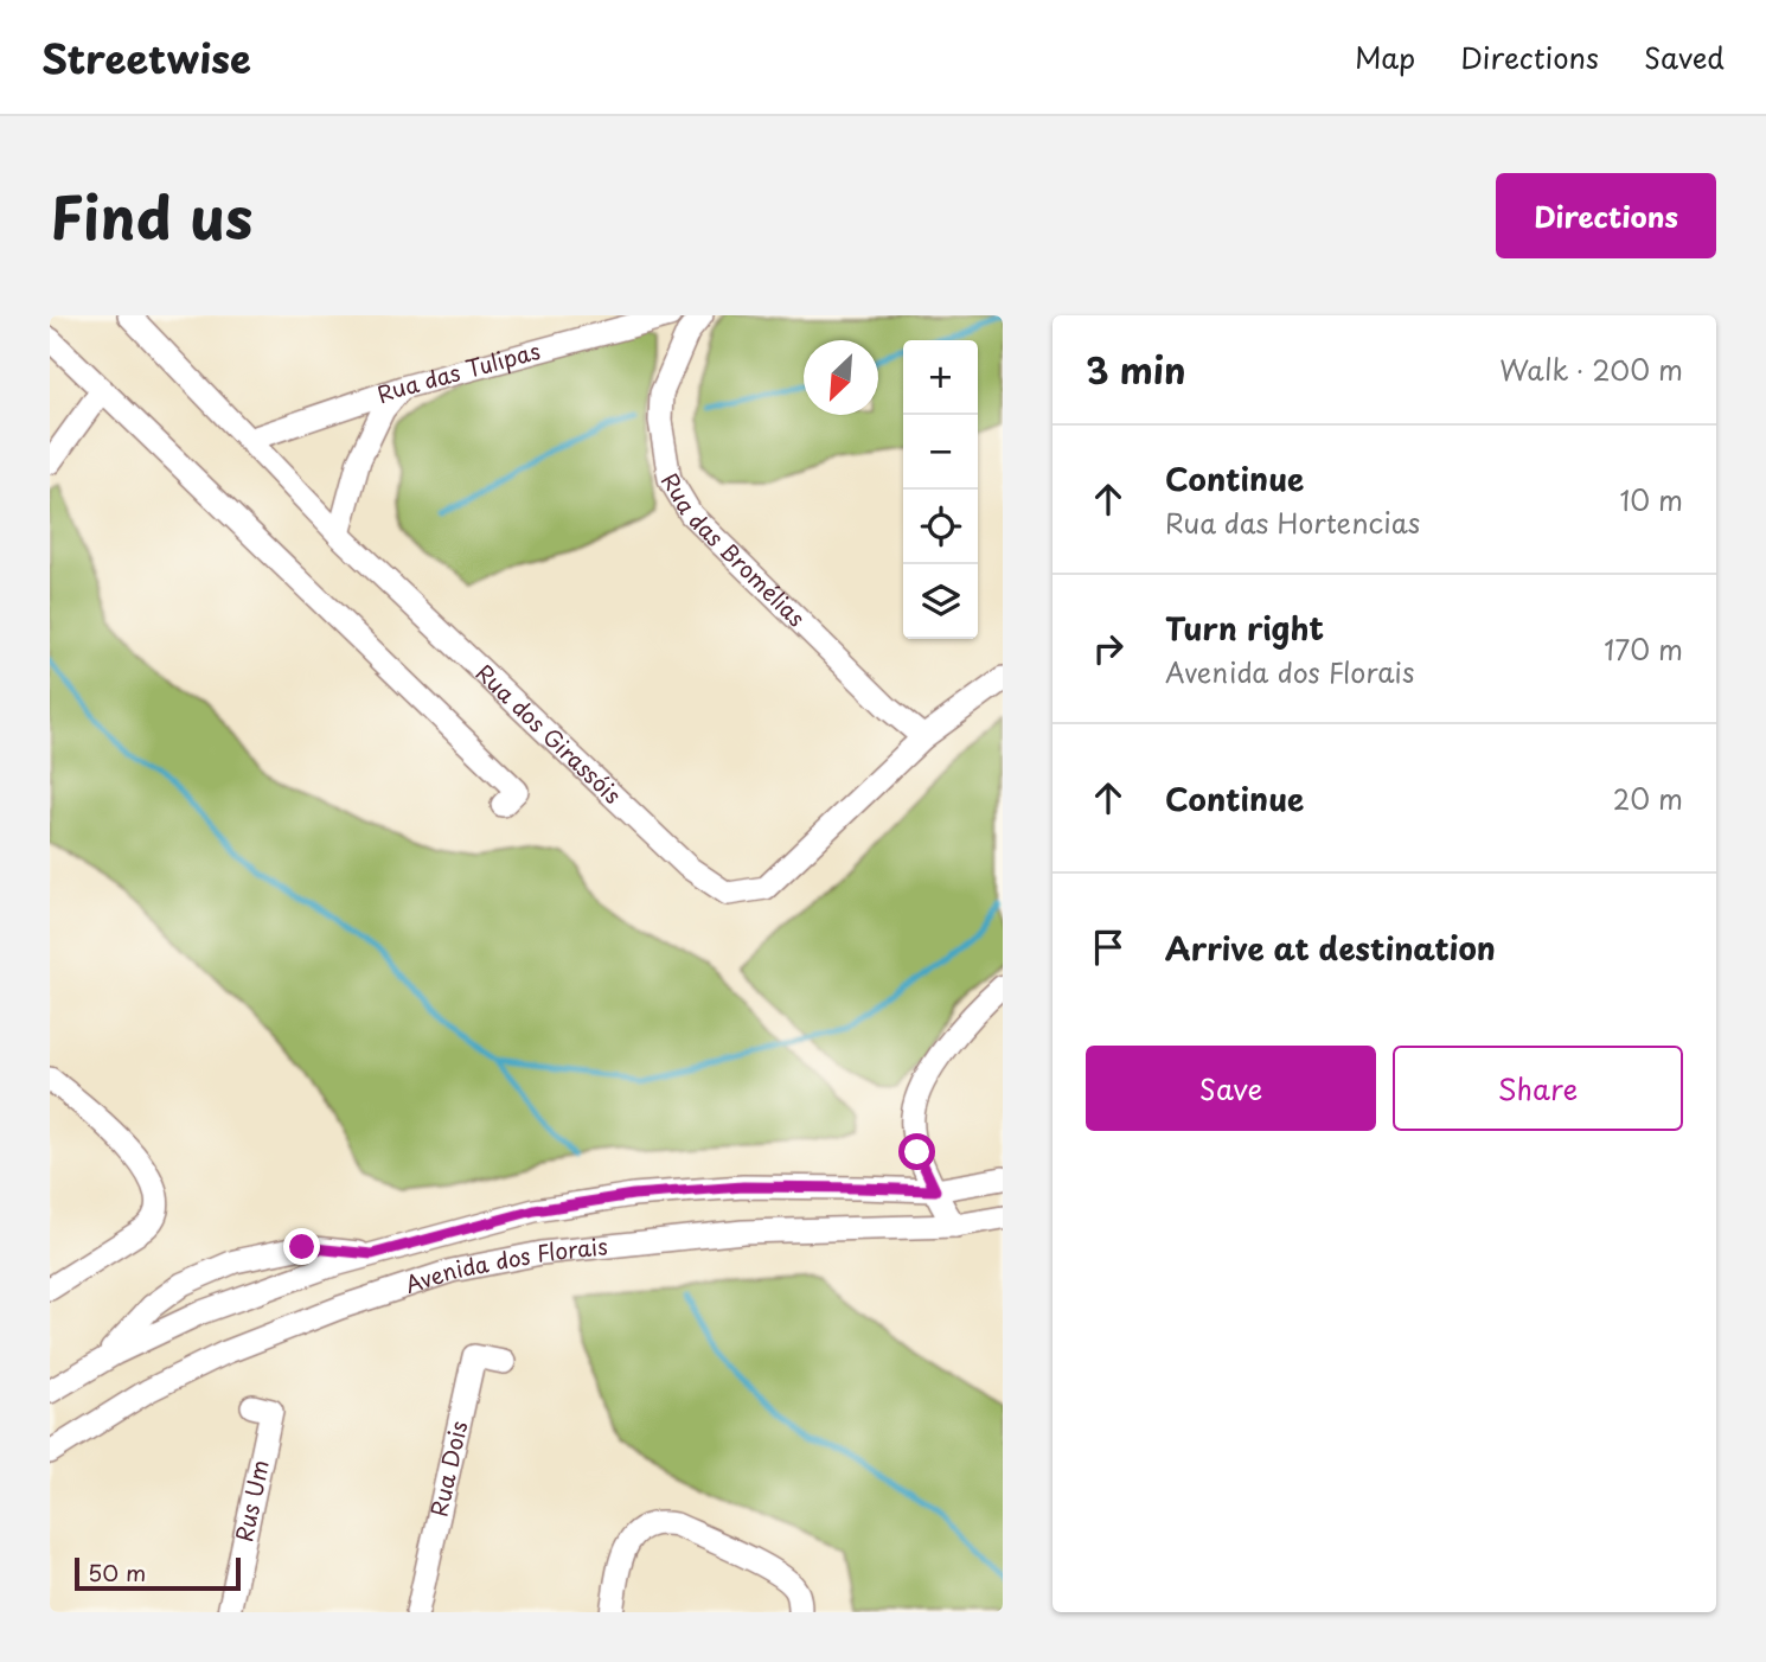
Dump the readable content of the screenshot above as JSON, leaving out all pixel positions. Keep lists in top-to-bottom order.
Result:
{
  "streets": {
    "street": [
      "Rua das Tulipas",
      "Rua das Bromélias",
      "Rua dos Girassóis",
      "Avenida dos Florais",
      "Rua Dois",
      "Rus Um"
    ]
  },
  "crossings": [
    ["Rua das Tulipas", "Rua dos Girassóis"],
    ["Rua das Bromélias", "Rua dos Girassóis"]
  ],
  "scale_bar": "50 m",
  "north": "bottom left",
  "page": {
    "header": "Streetwise",
    "nav": ["Map", "Directions", "Saved"],
    "title": "Find us",
    "buttons": [
      "Directions",
      ["Save", "Share"]
    ],
    "heading": ["3 min", "Walk · 200 m"],
    "map_buttons": ["+", "−"],
    "list": [
      ["Continue", "Rua das Hortencias", "10 m"],
      ["Turn right", "Avenida dos Florais", "170 m"],
      ["Continue", "20 m"],
      "Arrive at destination"
    ],
    "scale": "50 m"
  }
}
